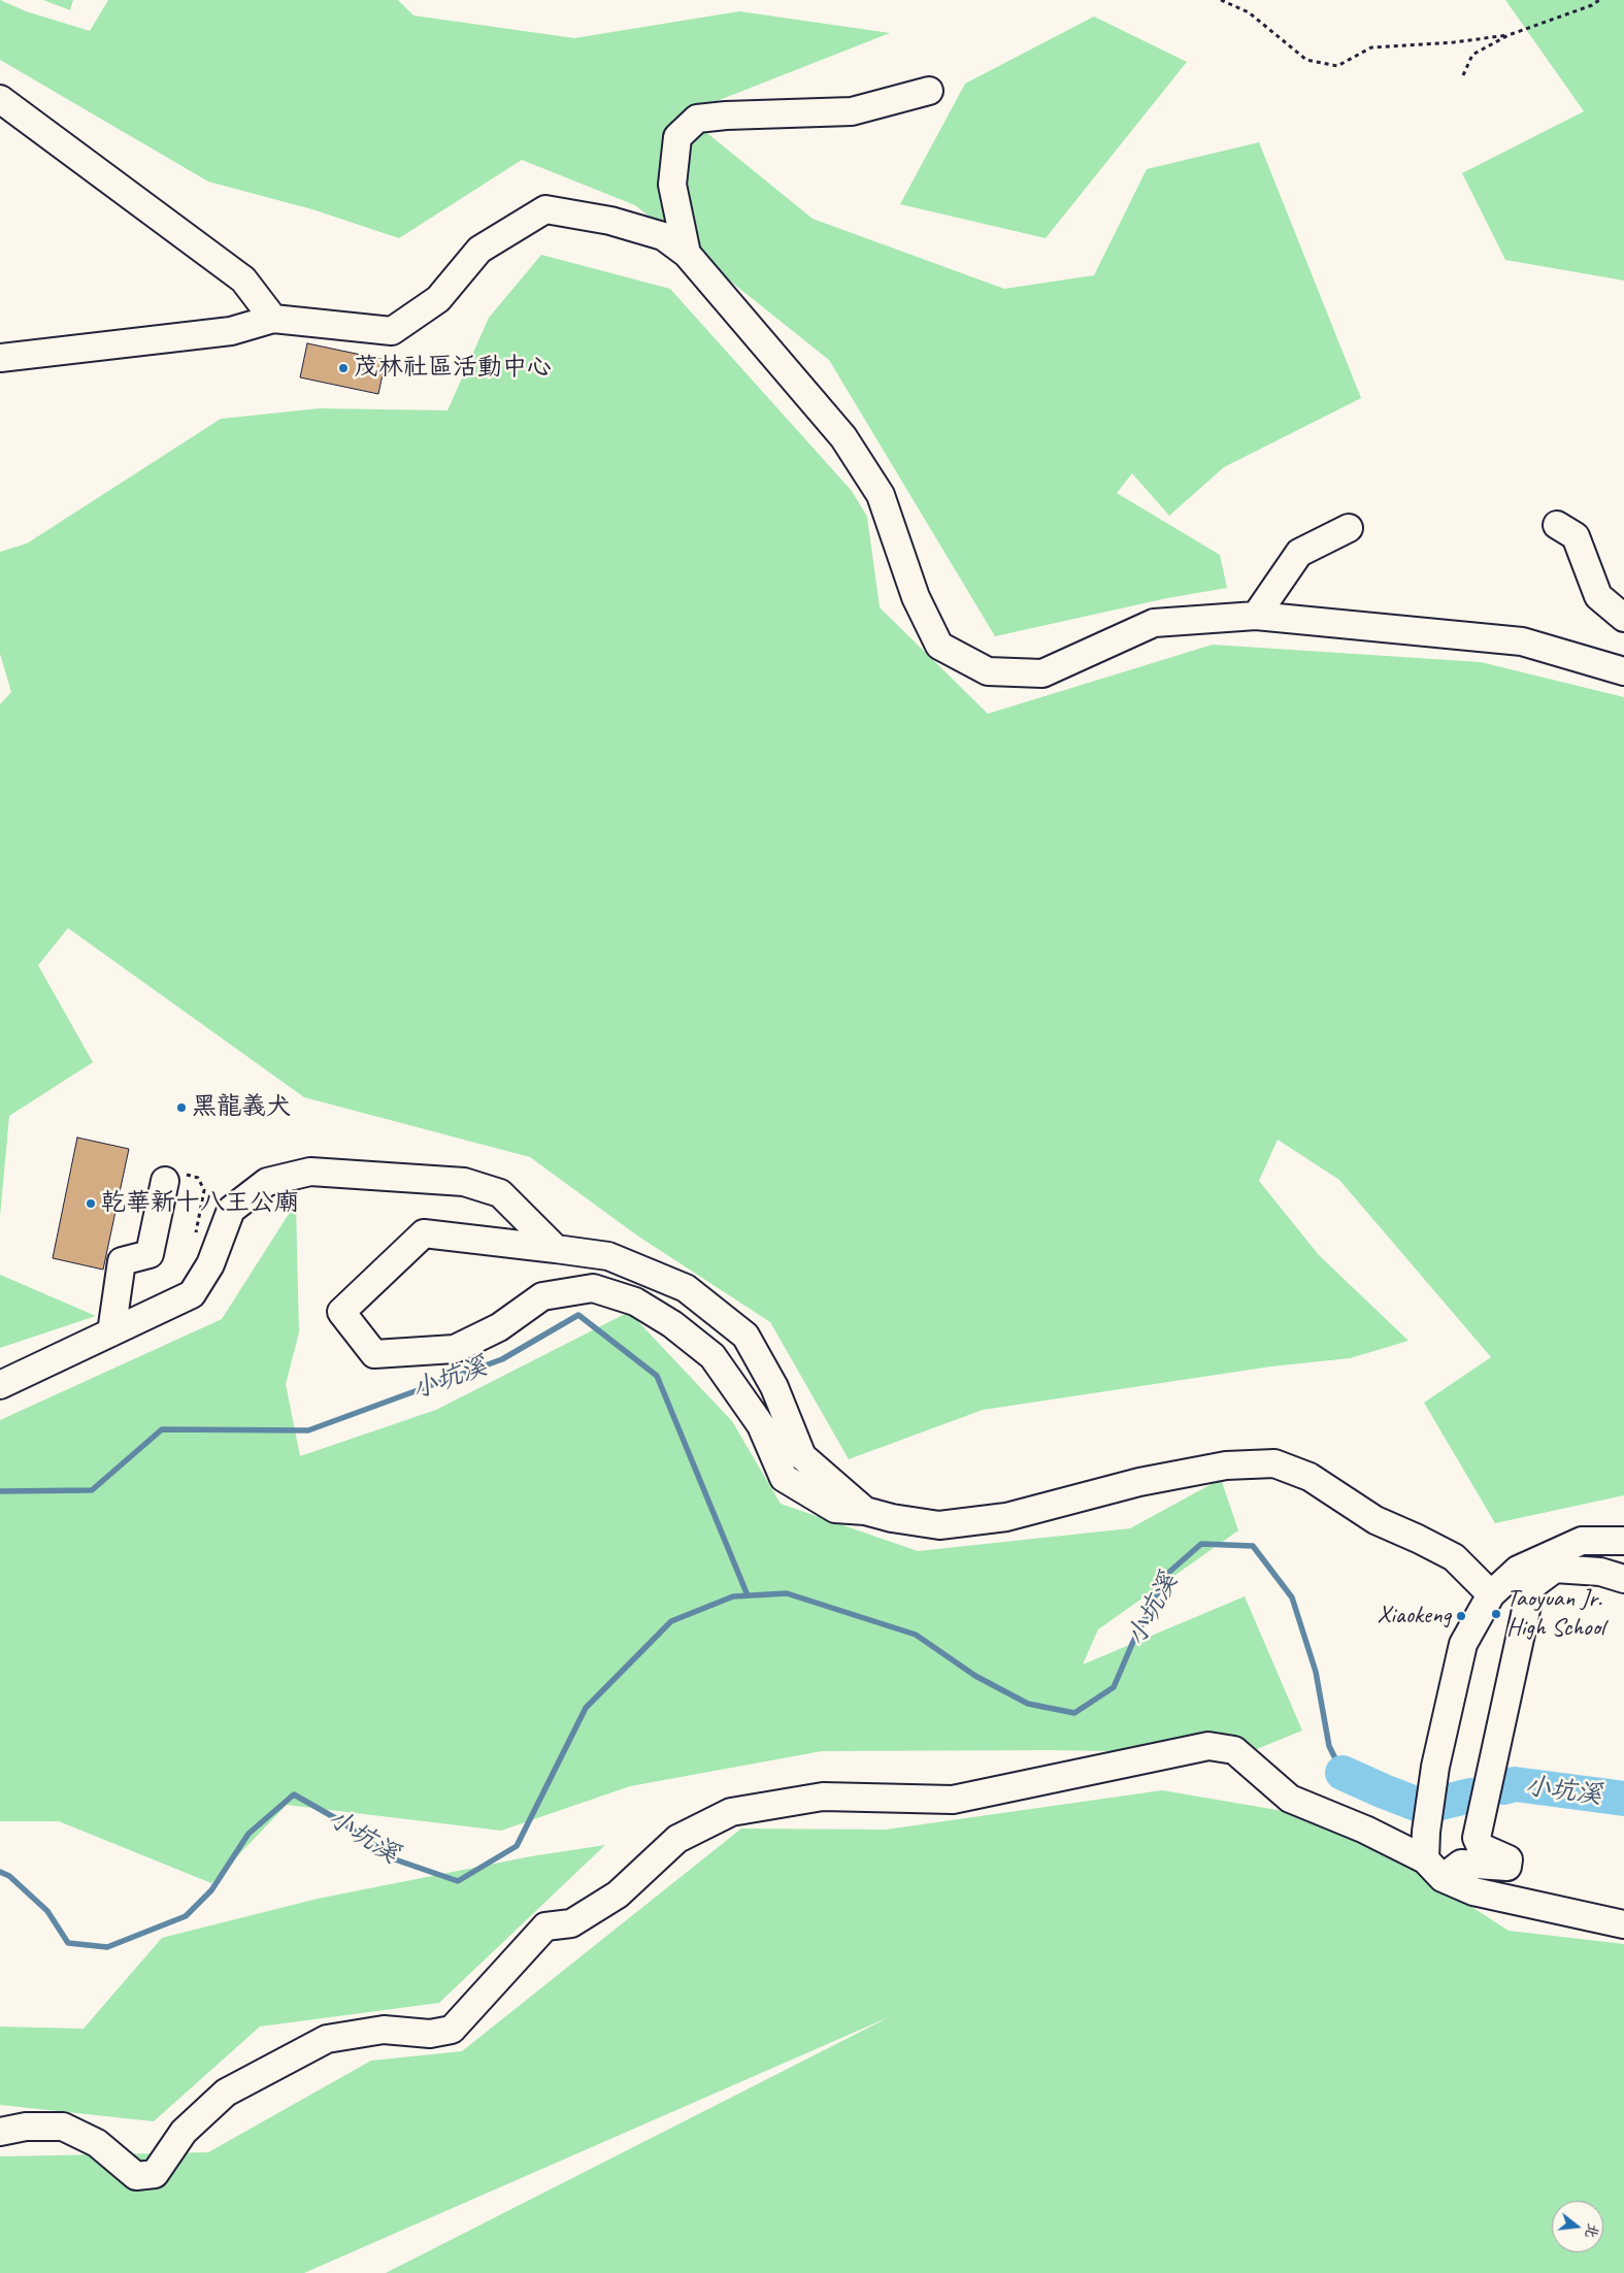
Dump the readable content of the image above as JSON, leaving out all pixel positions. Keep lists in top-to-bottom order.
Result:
{
  "water": ["小坑溪"],
  "places": [
    "茂林社區活動中心",
    "黑龍義犬",
    "乾華新十八王公廟",
    "Taoyuan Jr. High School",
    "Xiaokeng"
  ],
  "north": "right"
}
